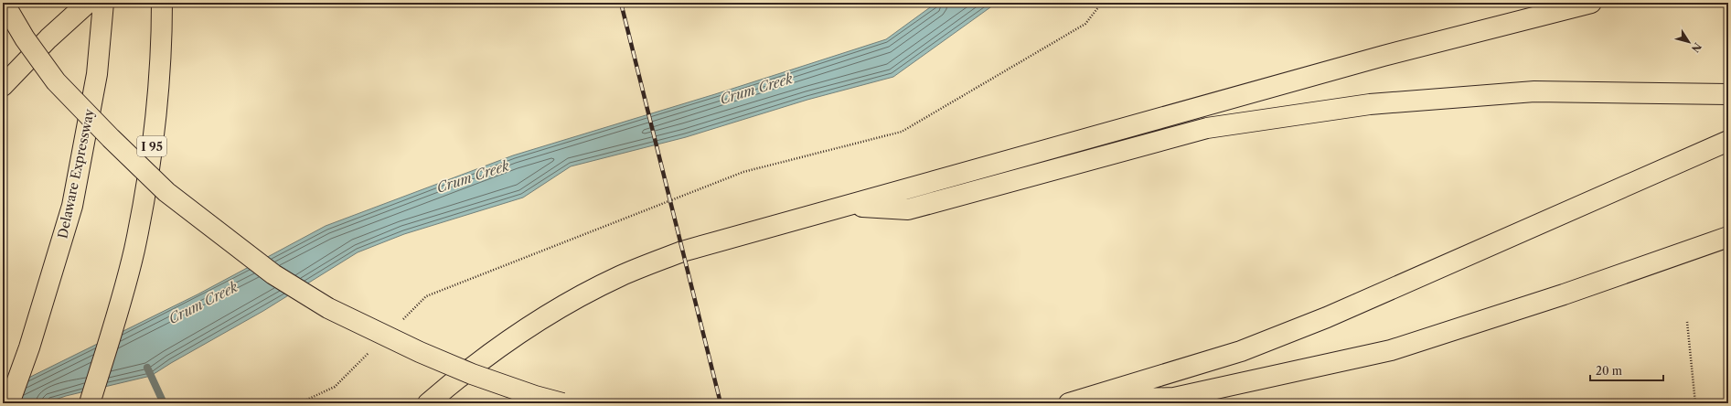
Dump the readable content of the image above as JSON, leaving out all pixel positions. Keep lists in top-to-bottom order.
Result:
{
  "streets": {
    "highway": ["I 95", "Delaware Expressway"]
  },
  "water": ["Crum Creek"],
  "scale_bar": "20 m",
  "north": "bottom right"
}
